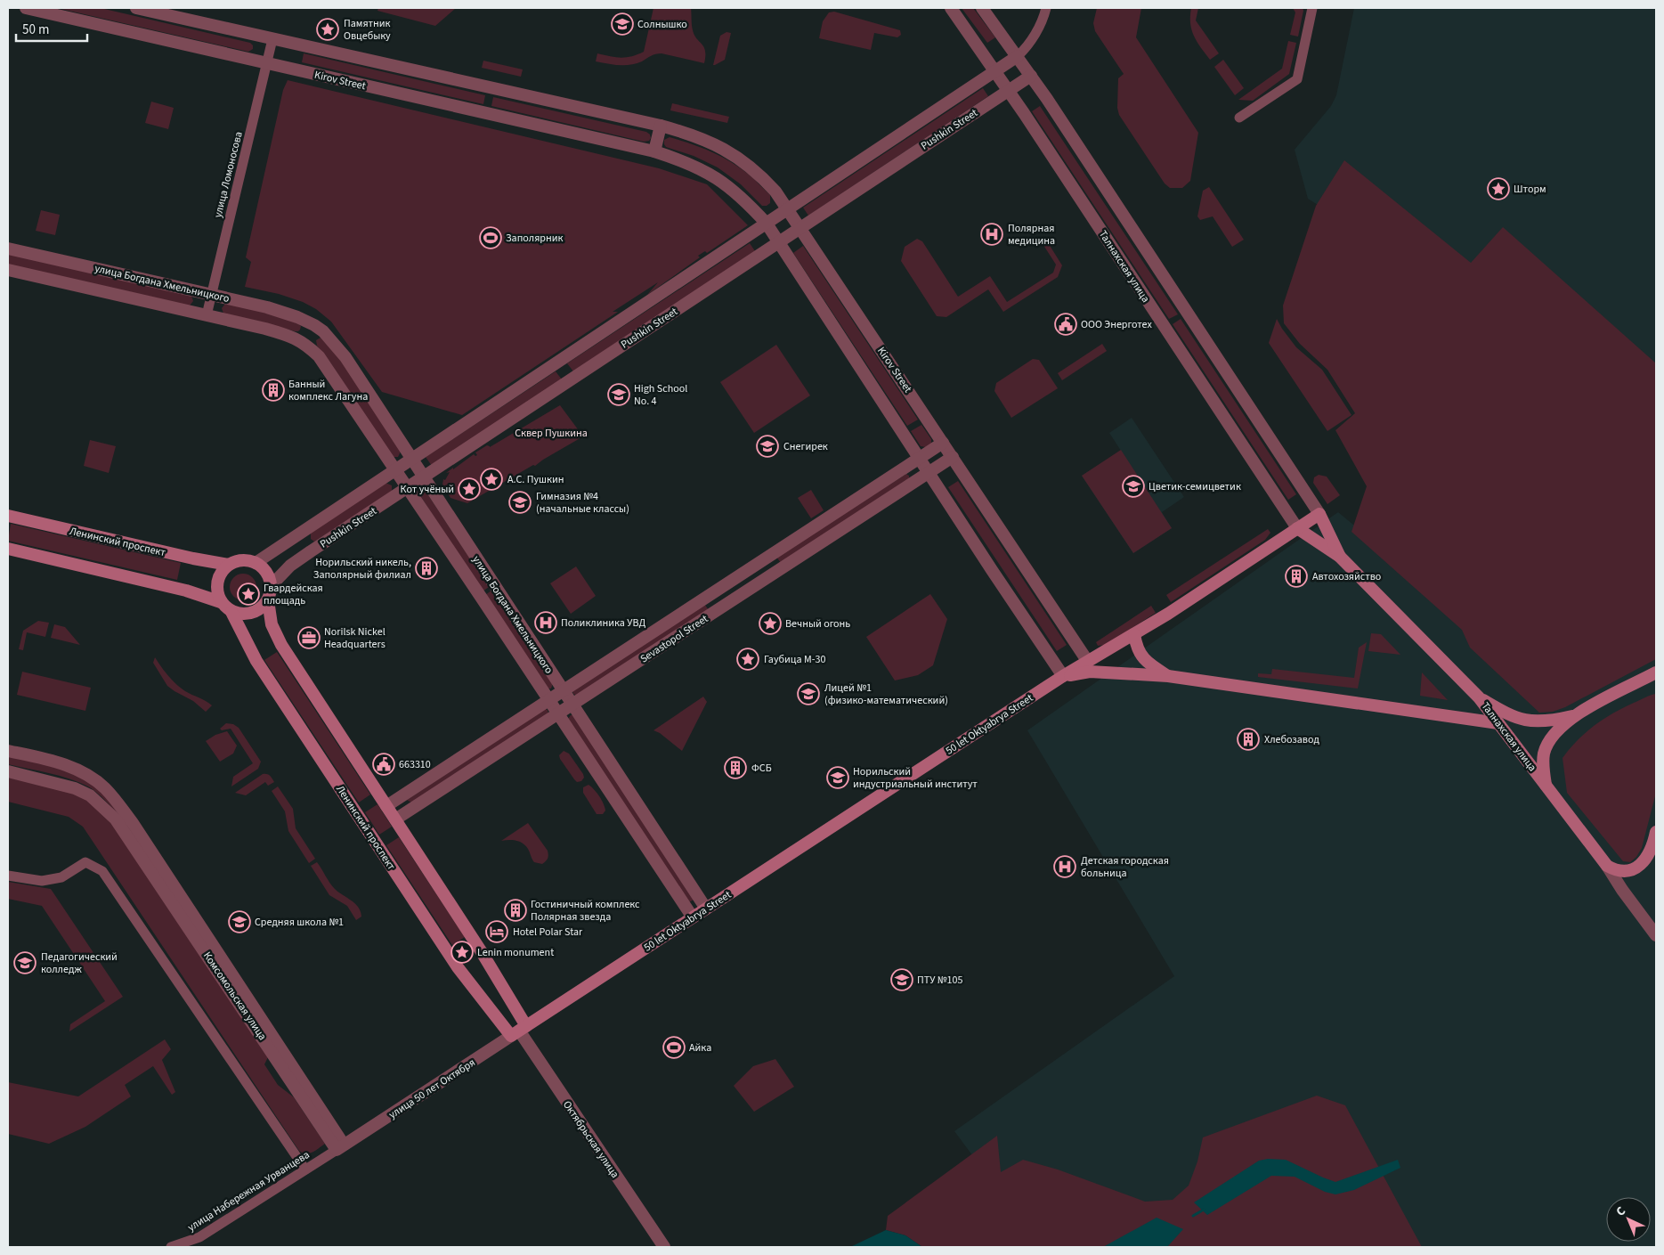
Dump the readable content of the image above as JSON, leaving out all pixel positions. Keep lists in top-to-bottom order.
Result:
{
  "streets": {
    "main road": ["Талнахская улица", "Ленинский проспект", "50 let Oktyabrya Street"],
    "street": [
      "Kirov Street",
      "Pushkin Street",
      "улица Ломоносова",
      "улица Богдана Хмельницкого",
      "Sevastopol Street",
      "Комсомольская улица",
      "улица 50 лет Октября",
      "Октябрьская улица",
      "улица Набережная Урванцева"
    ]
  },
  "crossings": [
    ["Kirov Street", "Pushkin Street"],
    ["Kirov Street", "улица Ломоносова"],
    ["Kirov Street", "Sevastopol Street"],
    ["Kirov Street", "50 let Oktyabrya Street"],
    ["Pushkin Street", "Талнахская улица"],
    ["Pushkin Street", "улица Богдана Хмельницкого"],
    ["Pushkin Street", "Ленинский проспект"],
    ["улица Ломоносова", "улица Богдана Хмельницкого"],
    ["Талнахская улица", "50 let Oktyabrya Street"],
    ["улица Богдана Хмельницкого", "Sevastopol Street"],
    ["улица Богдана Хмельницкого", "50 let Oktyabrya Street"],
    ["Ленинский проспект", "50 let Oktyabrya Street"],
    ["Ленинский проспект", "улица 50 лет Октября"],
    ["Ленинский проспект", "Октябрьская улица"],
    ["50 let Oktyabrya Street", "улица 50 лет Октября"],
    ["50 let Oktyabrya Street", "Октябрьская улица"],
    ["Комсомольская улица", "улица 50 лет Октября"],
    ["Комсомольская улица", "улица Набережная Урванцева"],
    ["улица 50 лет Октября", "Октябрьская улица"],
    ["улица 50 лет Октября", "улица Набережная Урванцева"]
  ],
  "parks": ["Сквер Пушкина"],
  "places": {
    "school or university": [
      "Солнышко",
      "High School No. 4",
      "Снегирек",
      "Цветик-семицветик",
      "Гимназия №4 (начальные классы)",
      "Лицей №1 (физико-математический)",
      "Норильский индустриальный институт",
      "Средняя школа №1",
      "Педагогический колледж",
      "ПТУ №105"
    ],
    "place": [
      "Памятник Овцебыку",
      "Шторм",
      "А.С. Пушкин",
      "Кот учёный",
      "Гвардейская площадь",
      "Вечный огонь",
      "Гаубица М-30",
      "Lenin monument"
    ],
    "hospital": ["Полярная медицина", "Поликлиника УВД", "Детская городская больница"],
    "sports": ["Заполярник", "Айка"],
    "public building": ["ООО Энерготех", "663310"],
    "building": [
      "Банный комплекс Лагуна",
      "Норильский никель, Заполярный филиал",
      "Автохозяйство",
      "Хлебозавод",
      "ФСБ",
      "Гостиничный комплекс Полярная звезда"
    ],
    "office": ["Norilsk Nickel Headquarters"],
    "hotel": ["Hotel Polar Star"]
  },
  "scale_bar": "50 m",
  "north": "top left"
}
